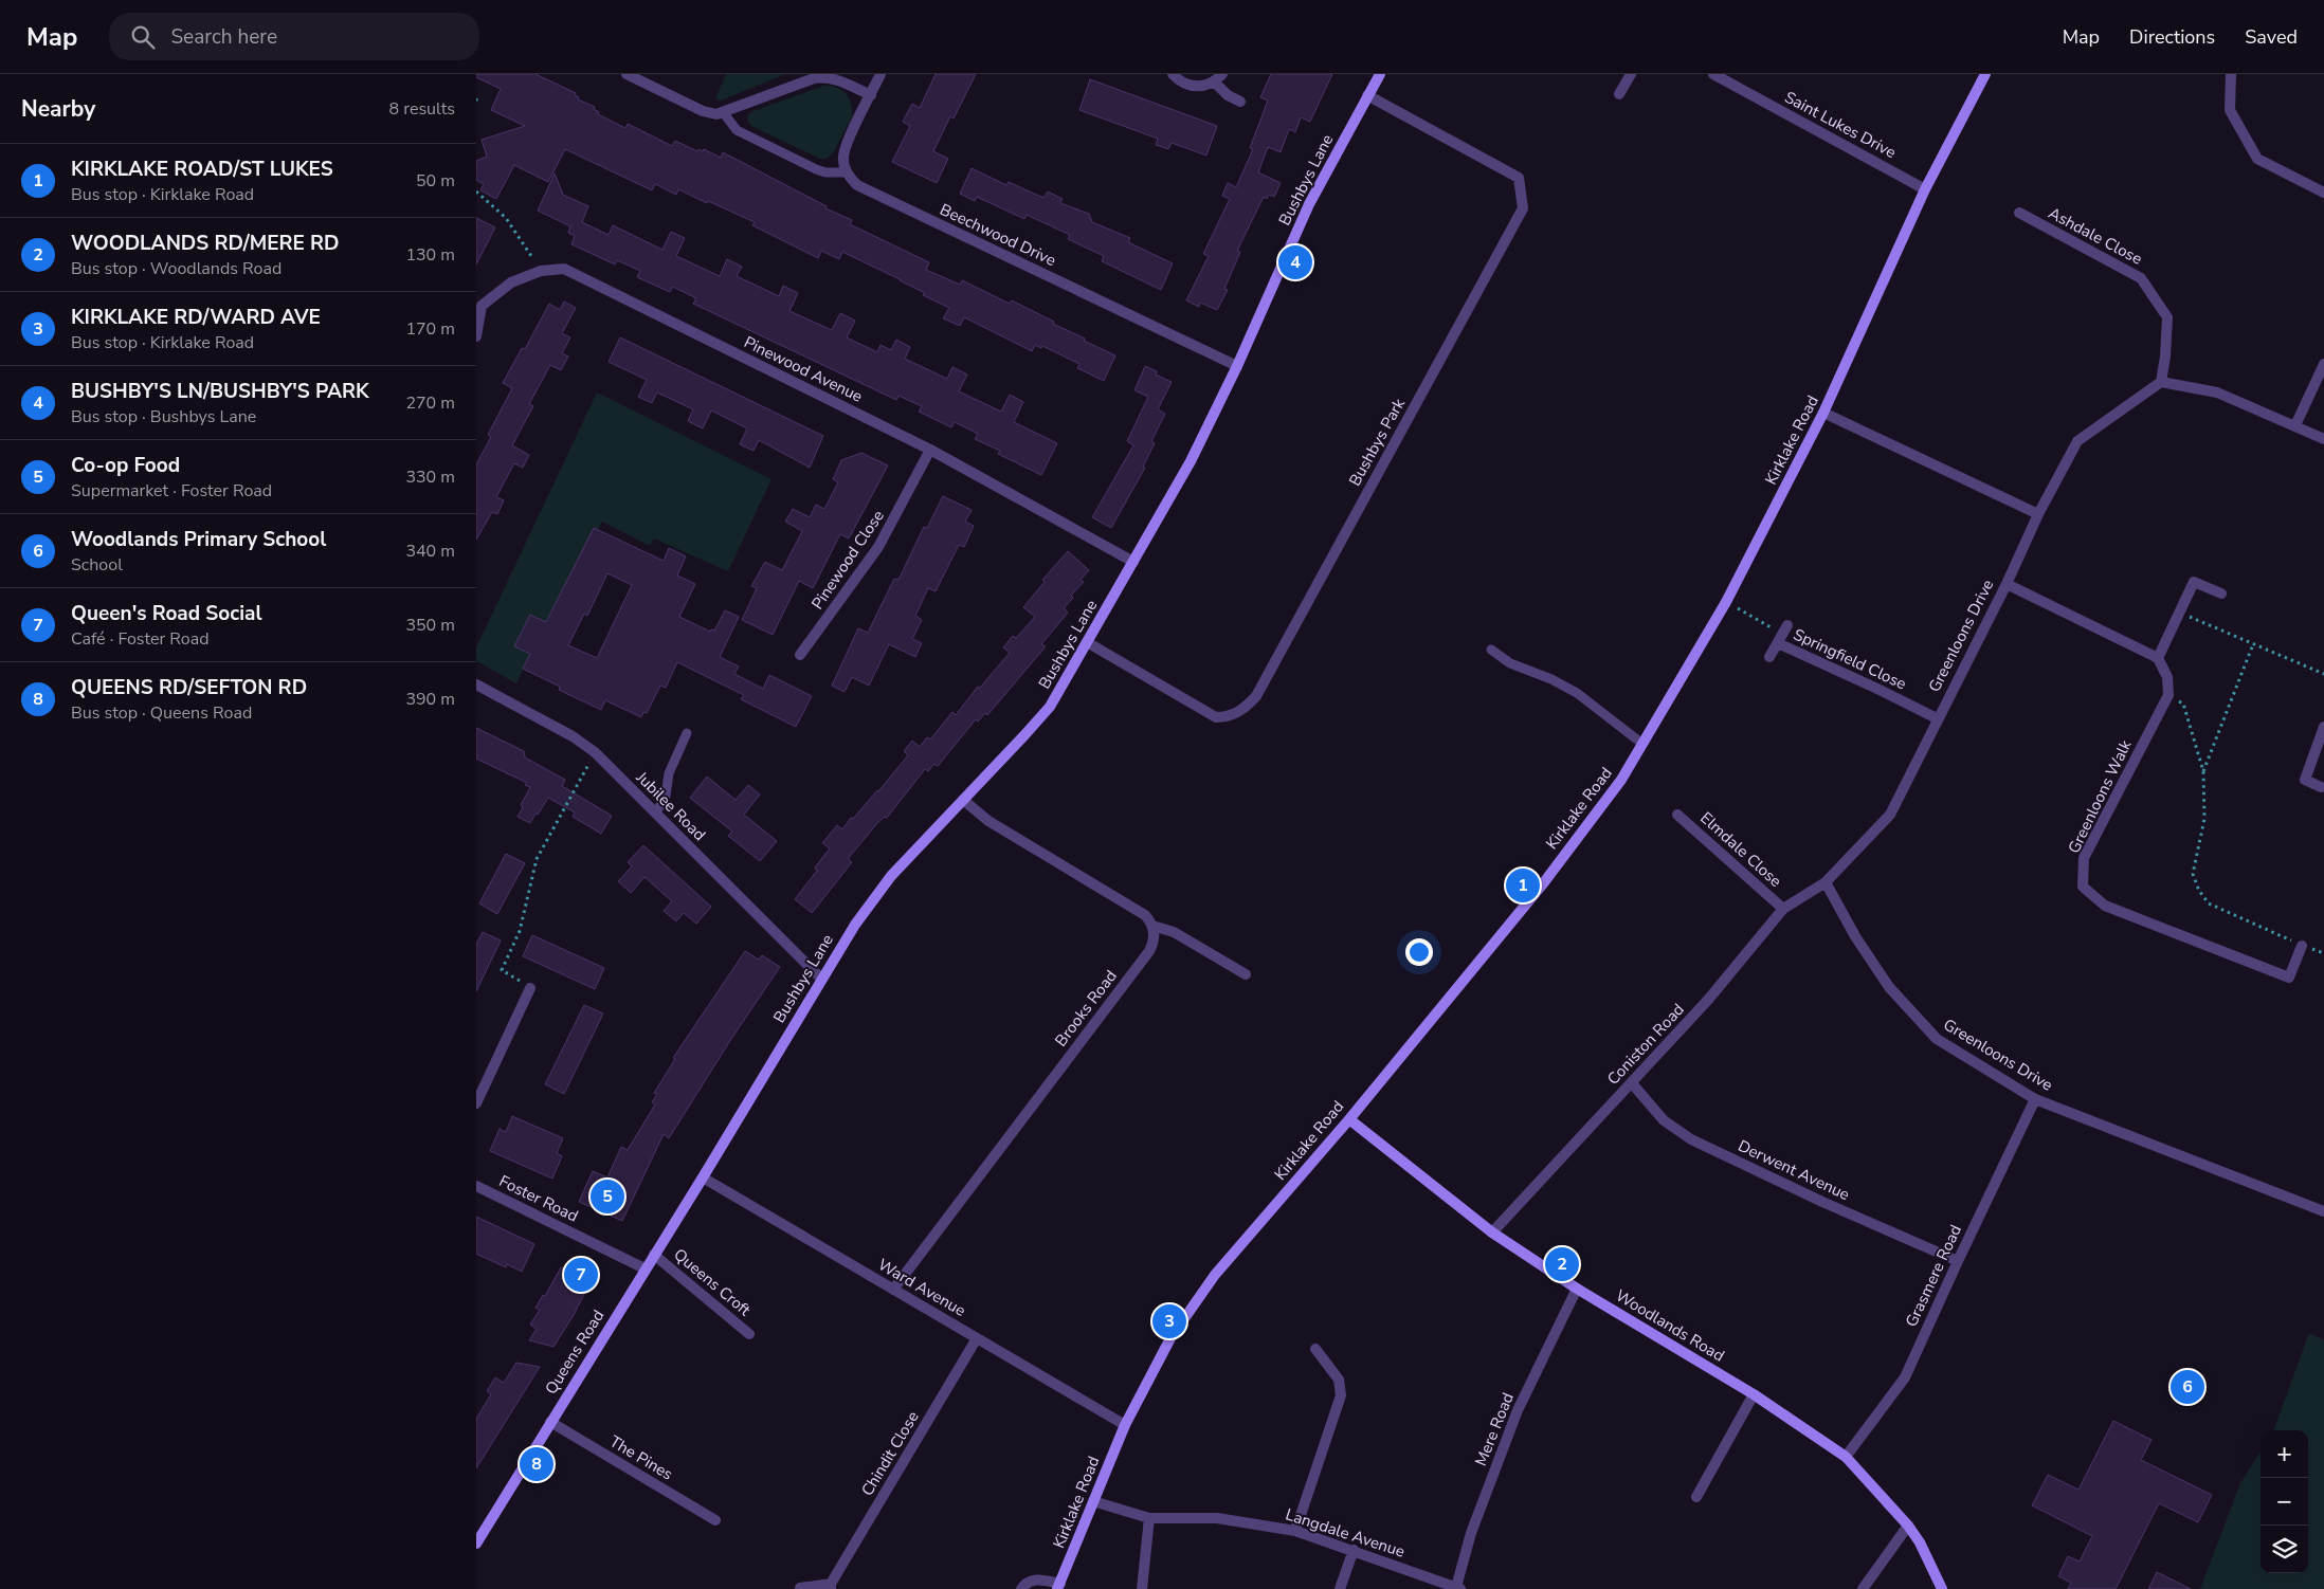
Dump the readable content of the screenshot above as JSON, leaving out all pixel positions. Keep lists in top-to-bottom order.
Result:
{
  "streets": {
    "street": [
      "Saint Lukes Drive",
      "Bushbys Lane",
      "Beechwood Drive",
      "Ashdale Close",
      "Pinewood Avenue",
      "Kirklake Road",
      "Bushbys Park",
      "Pinewood Close",
      "Greenloons Drive",
      "Springfield Close",
      "Greenloons Walk",
      "Jubilee Road",
      "Elmdale Close",
      "Brooks Road",
      "Coniston Road",
      "Derwent Avenue",
      "Foster Road",
      "Grasmere Road",
      "Queens Croft",
      "Ward Avenue",
      "Woodlands Road",
      "Queens Road",
      "Mere Road",
      "Chindit Close",
      "The Pines",
      "Langdale Avenue"
    ]
  },
  "crossings": [
    ["Saint Lukes Drive", "Kirklake Road"],
    ["Bushbys Lane", "Beechwood Drive"],
    ["Bushbys Lane", "Pinewood Avenue"],
    ["Bushbys Lane", "Bushbys Park"],
    ["Bushbys Lane", "Jubilee Road"],
    ["Bushbys Lane", "Ward Avenue"],
    ["Bushbys Lane", "Queens Road"],
    ["Ashdale Close", "Greenloons Drive"],
    ["Pinewood Avenue", "Pinewood Close"],
    ["Kirklake Road", "Ward Avenue"],
    ["Kirklake Road", "Woodlands Road"],
    ["Kirklake Road", "Langdale Avenue"],
    ["Greenloons Drive", "Springfield Close"],
    ["Greenloons Drive", "Coniston Road"],
    ["Greenloons Drive", "Grasmere Road"],
    ["Elmdale Close", "Coniston Road"],
    ["Brooks Road", "Ward Avenue"],
    ["Coniston Road", "Derwent Avenue"],
    ["Coniston Road", "Woodlands Road"],
    ["Derwent Avenue", "Grasmere Road"],
    ["Foster Road", "Queens Road"],
    ["Grasmere Road", "Woodlands Road"],
    ["Queens Croft", "Queens Road"],
    ["Ward Avenue", "Queens Road"],
    ["Ward Avenue", "Chindit Close"],
    ["Woodlands Road", "Mere Road"],
    ["Queens Road", "The Pines"],
    ["Mere Road", "Langdale Avenue"]
  ],
  "page": {
    "header": "Map",
    "search": "Search here",
    "nav": ["Map", "Directions", "Saved"],
    "heading": ["Nearby", "8 results"],
    "list": [
      {
        "mark": "1",
        "name": "KIRKLAKE ROAD/ST LUKES",
        "note": "Bus stop · Kirklake Road",
        "value": "50 m"
      },
      {
        "mark": "2",
        "name": "WOODLANDS RD/MERE RD",
        "note": "Bus stop · Woodlands Road",
        "value": "130 m"
      },
      {
        "mark": "3",
        "name": "KIRKLAKE RD/WARD AVE",
        "note": "Bus stop · Kirklake Road",
        "value": "170 m"
      },
      {
        "mark": "4",
        "name": "BUSHBY'S LN/BUSHBY'S PARK",
        "note": "Bus stop · Bushbys Lane",
        "value": "270 m"
      },
      {
        "mark": "5",
        "name": "Co-op Food",
        "note": "Supermarket · Foster Road",
        "value": "330 m"
      },
      {
        "mark": "6",
        "name": "Woodlands Primary School",
        "note": "School",
        "value": "340 m"
      },
      {
        "mark": "7",
        "name": "Queen's Road Social",
        "note": "Café · Foster Road",
        "value": "350 m"
      },
      {
        "mark": "8",
        "name": "QUEENS RD/SEFTON RD",
        "note": "Bus stop · Queens Road",
        "value": "390 m"
      }
    ],
    "pins": [
      "4",
      "1",
      "5",
      "2",
      "7",
      "3",
      "6",
      "8"
    ],
    "map_buttons": ["+", "−"]
  }
}
